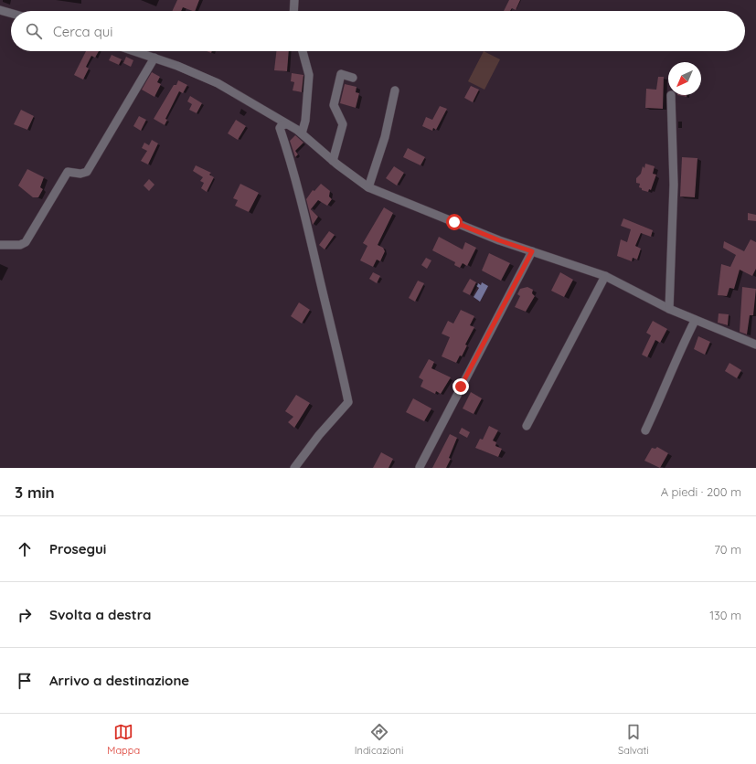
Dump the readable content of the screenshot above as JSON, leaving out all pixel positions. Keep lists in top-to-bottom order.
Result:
{
  "north": "bottom left",
  "page": {
    "search": "Cerca qui",
    "heading": ["3 min", "A piedi · 200 m"],
    "list": [
      ["Prosegui", "70 m"],
      ["Svolta a destra", "130 m"],
      "Arrivo a destinazione"
    ],
    "nav": ["Mappa", "Indicazioni", "Salvati"]
  }
}
